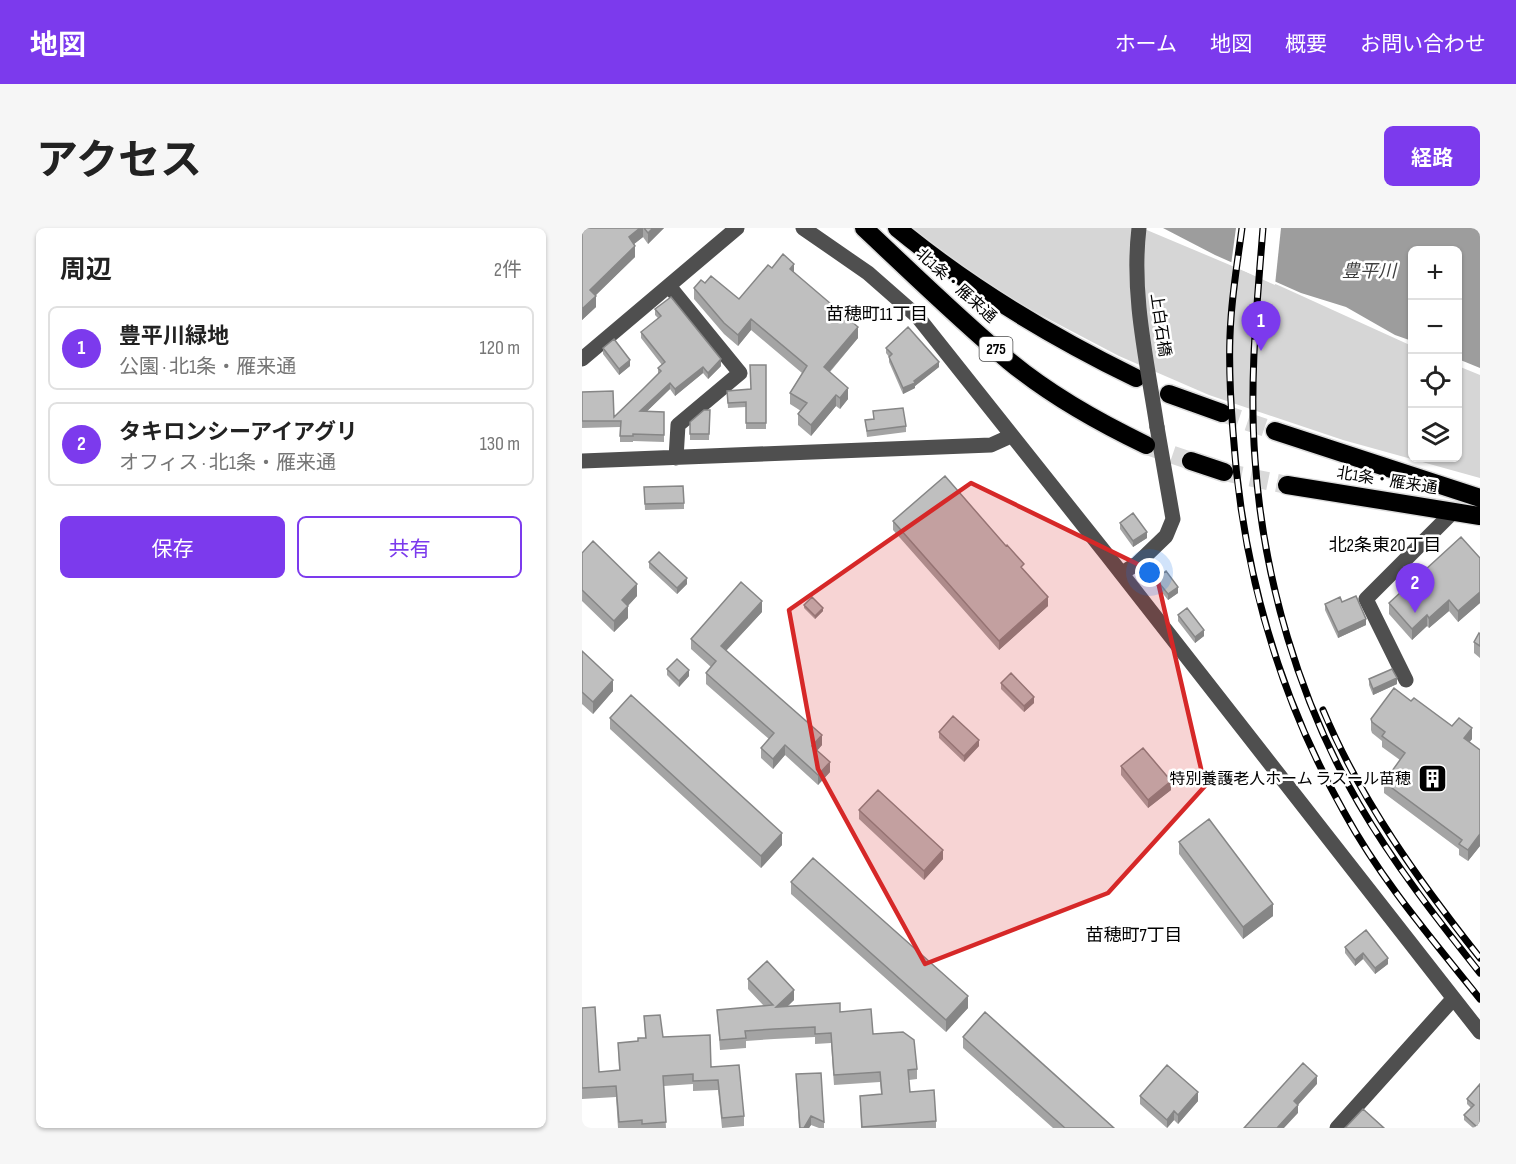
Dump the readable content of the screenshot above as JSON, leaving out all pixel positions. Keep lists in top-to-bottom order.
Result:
{
  "streets": {
    "highway": ["北1条・雁来通", "275"],
    "street": ["上白石橋"]
  },
  "districts": ["苗穂町11丁目", "北2条東20丁目", "苗穂町7丁目"],
  "water": ["豊平川"],
  "places": {
    "building": ["特別養護老人ホーム ラスール苗穂"]
  },
  "page": {
    "header": "地図",
    "nav": [
      "ホーム",
      "地図",
      "概要",
      "お問い合わせ"
    ],
    "title": "アクセス",
    "buttons": [
      "経路",
      ["保存", "共有"]
    ],
    "heading": ["周辺", "2件"],
    "map_buttons": ["+", "−"],
    "pins": ["1", "2"],
    "list": [
      {
        "mark": "1",
        "name": "豊平川緑地",
        "note": "公園 · 北1条・雁来通",
        "value": "120 m"
      },
      {
        "mark": "2",
        "name": "タキロンシーアイアグリ",
        "note": "オフィス · 北1条・雁来通",
        "value": "130 m"
      }
    ]
  }
}
